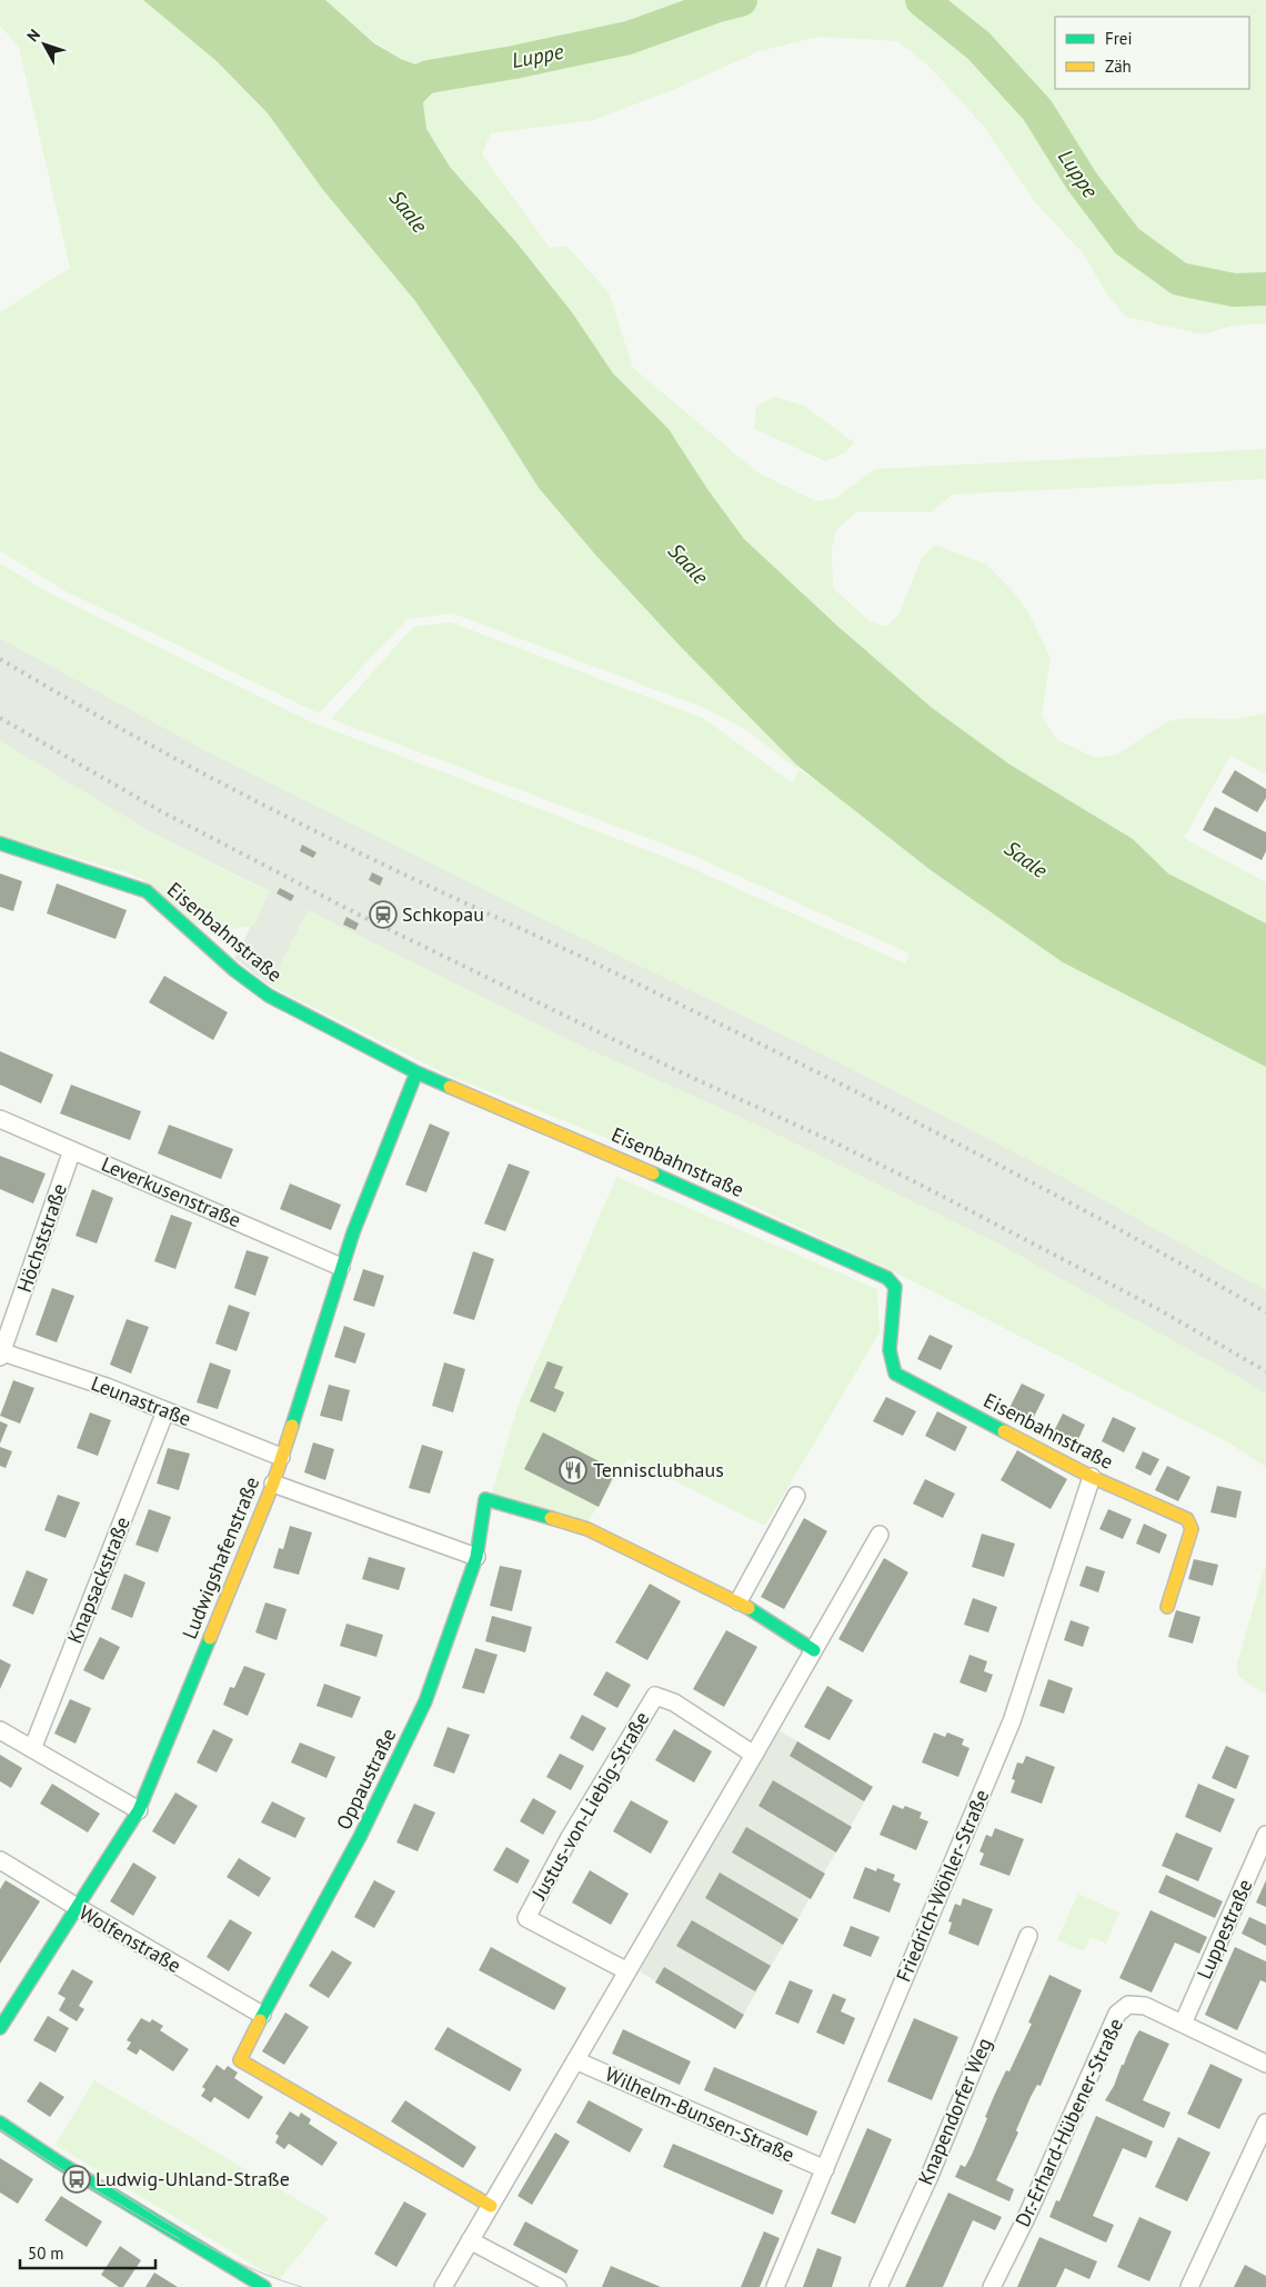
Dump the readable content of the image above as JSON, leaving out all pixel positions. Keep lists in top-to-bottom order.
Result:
{
  "streets": {
    "street": [
      "Eisenbahnstraße",
      "Leverkusenstraße",
      "Höchststraße",
      "Leunastraße",
      "Ludwigshafenstraße",
      "Knapsackstraße",
      "Oppaustraße",
      "Justus-von-Liebig-Straße",
      "Friedrich-Wöhler-Straße",
      "Luppestraße",
      "Wolfenstraße",
      "Knapendorfer Weg",
      "Wilhelm-Bunsen-Straße",
      "Dr.-Erhard-Hübener-Straße"
    ]
  },
  "crossings": [
    ["Eisenbahnstraße", "Ludwigshafenstraße"],
    ["Eisenbahnstraße", "Friedrich-Wöhler-Straße"],
    ["Leverkusenstraße", "Höchststraße"],
    ["Leverkusenstraße", "Ludwigshafenstraße"],
    ["Höchststraße", "Leunastraße"],
    ["Leunastraße", "Ludwigshafenstraße"],
    ["Leunastraße", "Knapsackstraße"],
    ["Ludwigshafenstraße", "Wolfenstraße"],
    ["Oppaustraße", "Wolfenstraße"],
    ["Friedrich-Wöhler-Straße", "Wilhelm-Bunsen-Straße"],
    ["Luppestraße", "Dr.-Erhard-Hübener-Straße"]
  ],
  "water": ["Luppe", "Saale"],
  "places": {
    "station": ["Schkopau"],
    "restaurant": ["Tennisclubhaus"],
    "bus stop": ["Ludwig-Uhland-Straße"]
  },
  "legend": ["Frei", "Zäh"],
  "scale_bar": "50 m",
  "north": "top left"
}
